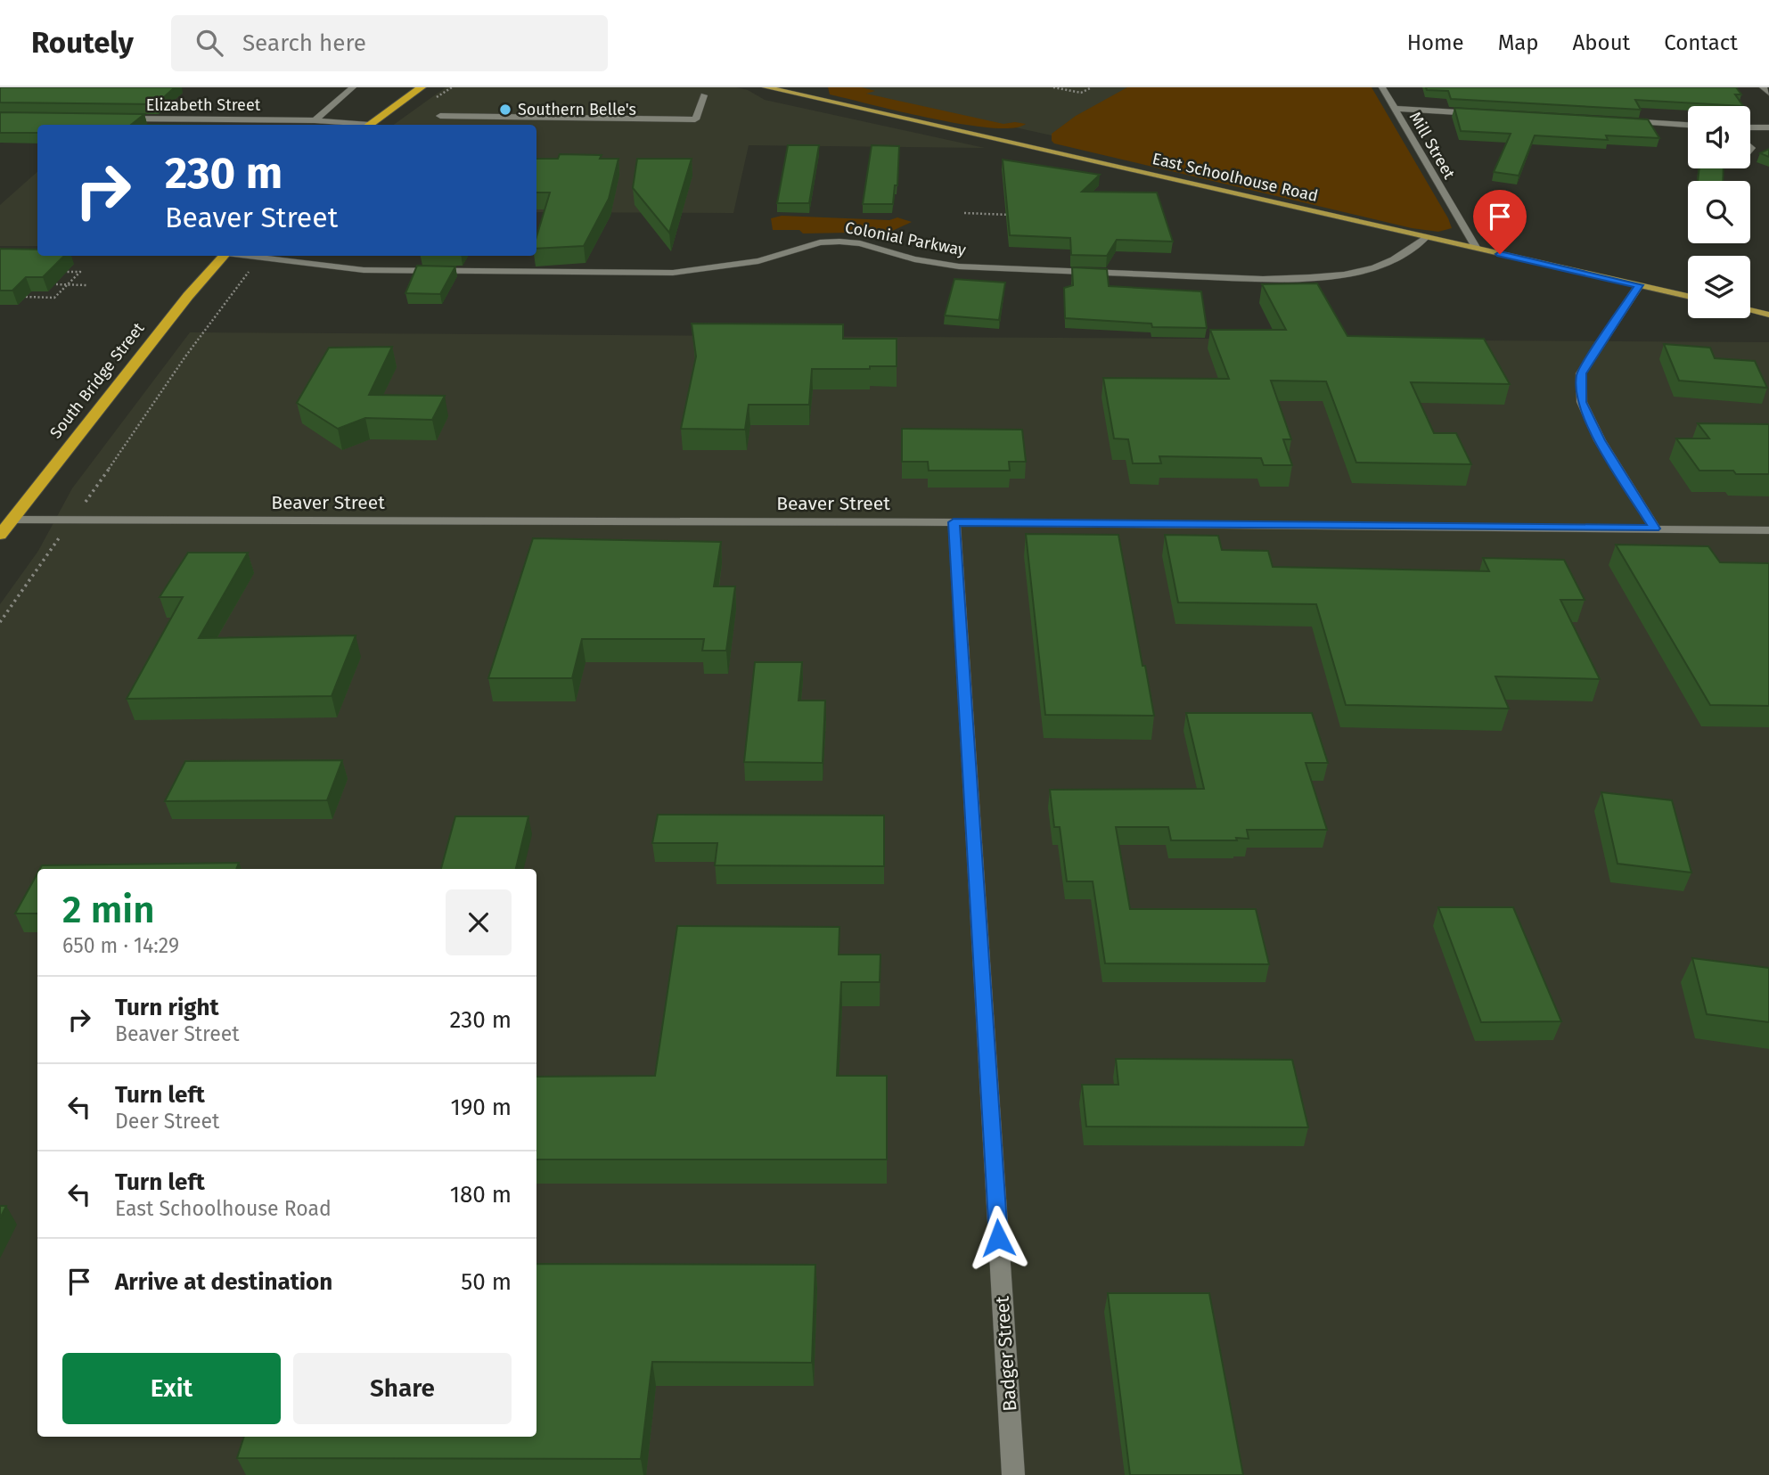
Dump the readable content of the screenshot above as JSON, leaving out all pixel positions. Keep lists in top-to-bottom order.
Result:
{
  "streets": {
    "highway": ["South Bridge Street"],
    "main road": ["East Schoolhouse Road"],
    "street": [
      "Elizabeth Street",
      "Mill Street",
      "Colonial Parkway",
      "Beaver Street",
      "Badger Street"
    ]
  },
  "crossings": [
    ["Mill Street", "East Schoolhouse Road"],
    ["East Schoolhouse Road", "Colonial Parkway"],
    ["South Bridge Street", "Beaver Street"],
    ["Beaver Street", "Badger Street"]
  ],
  "places": ["Southern Belle's"],
  "page": {
    "header": "Routely",
    "search": "Search here",
    "nav": [
      "Home",
      "Map",
      "About",
      "Contact"
    ],
    "turn": ["230 m", "Beaver Street"],
    "heading": ["2 min", "650 m · 14:29"],
    "list": [
      {
        "name": "Turn right",
        "note": "Beaver Street",
        "value": "230 m"
      },
      {
        "name": "Turn left",
        "note": "Deer Street",
        "value": "190 m"
      },
      {
        "name": "Turn left",
        "note": "East Schoolhouse Road",
        "value": "180 m"
      },
      {
        "name": "Arrive at destination",
        "value": "50 m"
      }
    ],
    "buttons": ["Exit", "Share"]
  }
}
